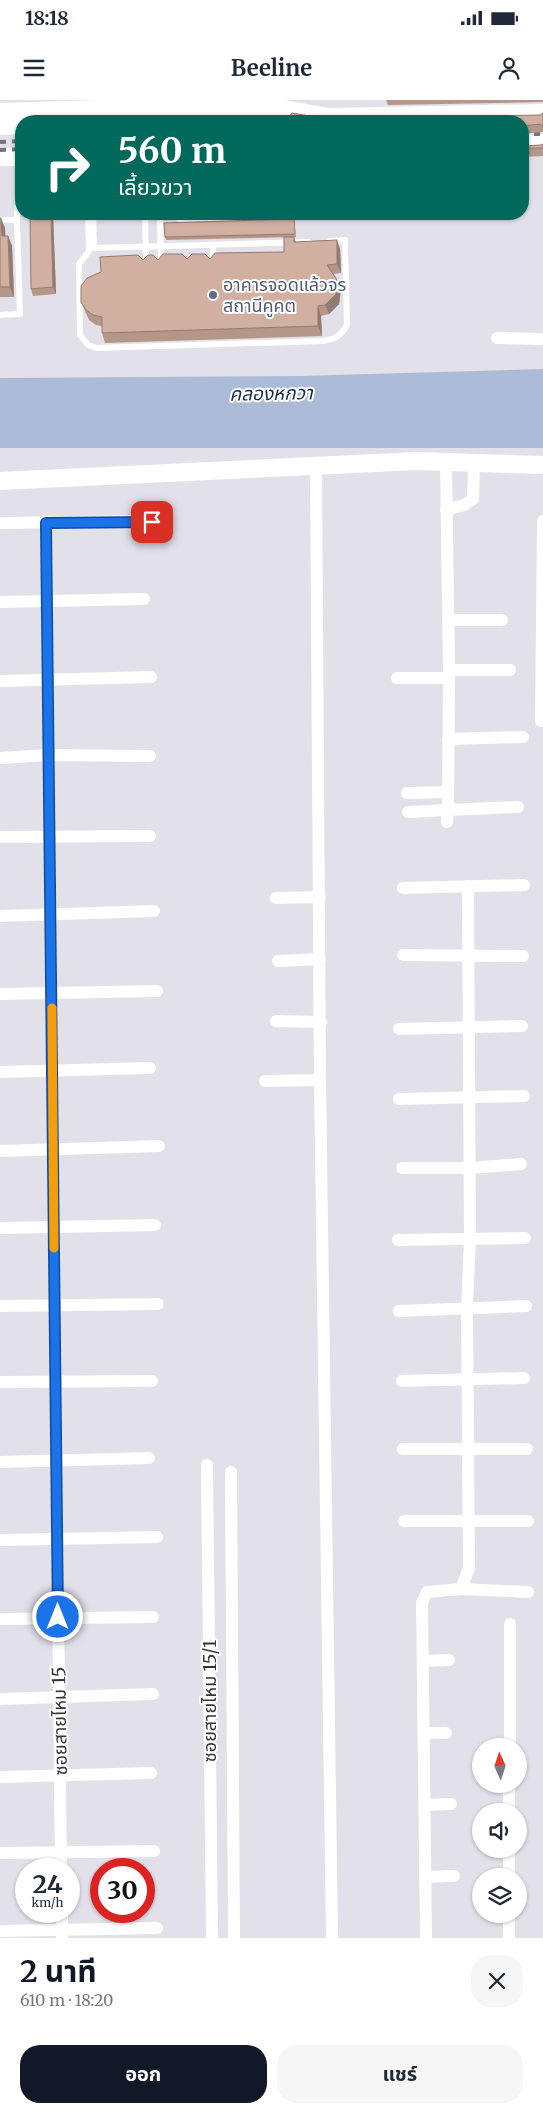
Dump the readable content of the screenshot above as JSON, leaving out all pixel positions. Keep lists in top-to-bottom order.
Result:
{
  "streets": {
    "street": ["ซอยสายไหม 15/1", "ซอยสายไหม 15"]
  },
  "water": ["คลองหกวา"],
  "places": ["อาคารจอดแล้วจร สถานีคูคต"],
  "north": "top",
  "page": {
    "status": "18:18",
    "header": "Beeline",
    "turn": ["560 m", "เลี้ยวขวา"],
    "speed": "24 km/h",
    "limit": "30",
    "heading": ["2 นาที", "610 m · 18:20"],
    "buttons": ["ออก", "แชร์"]
  }
}
